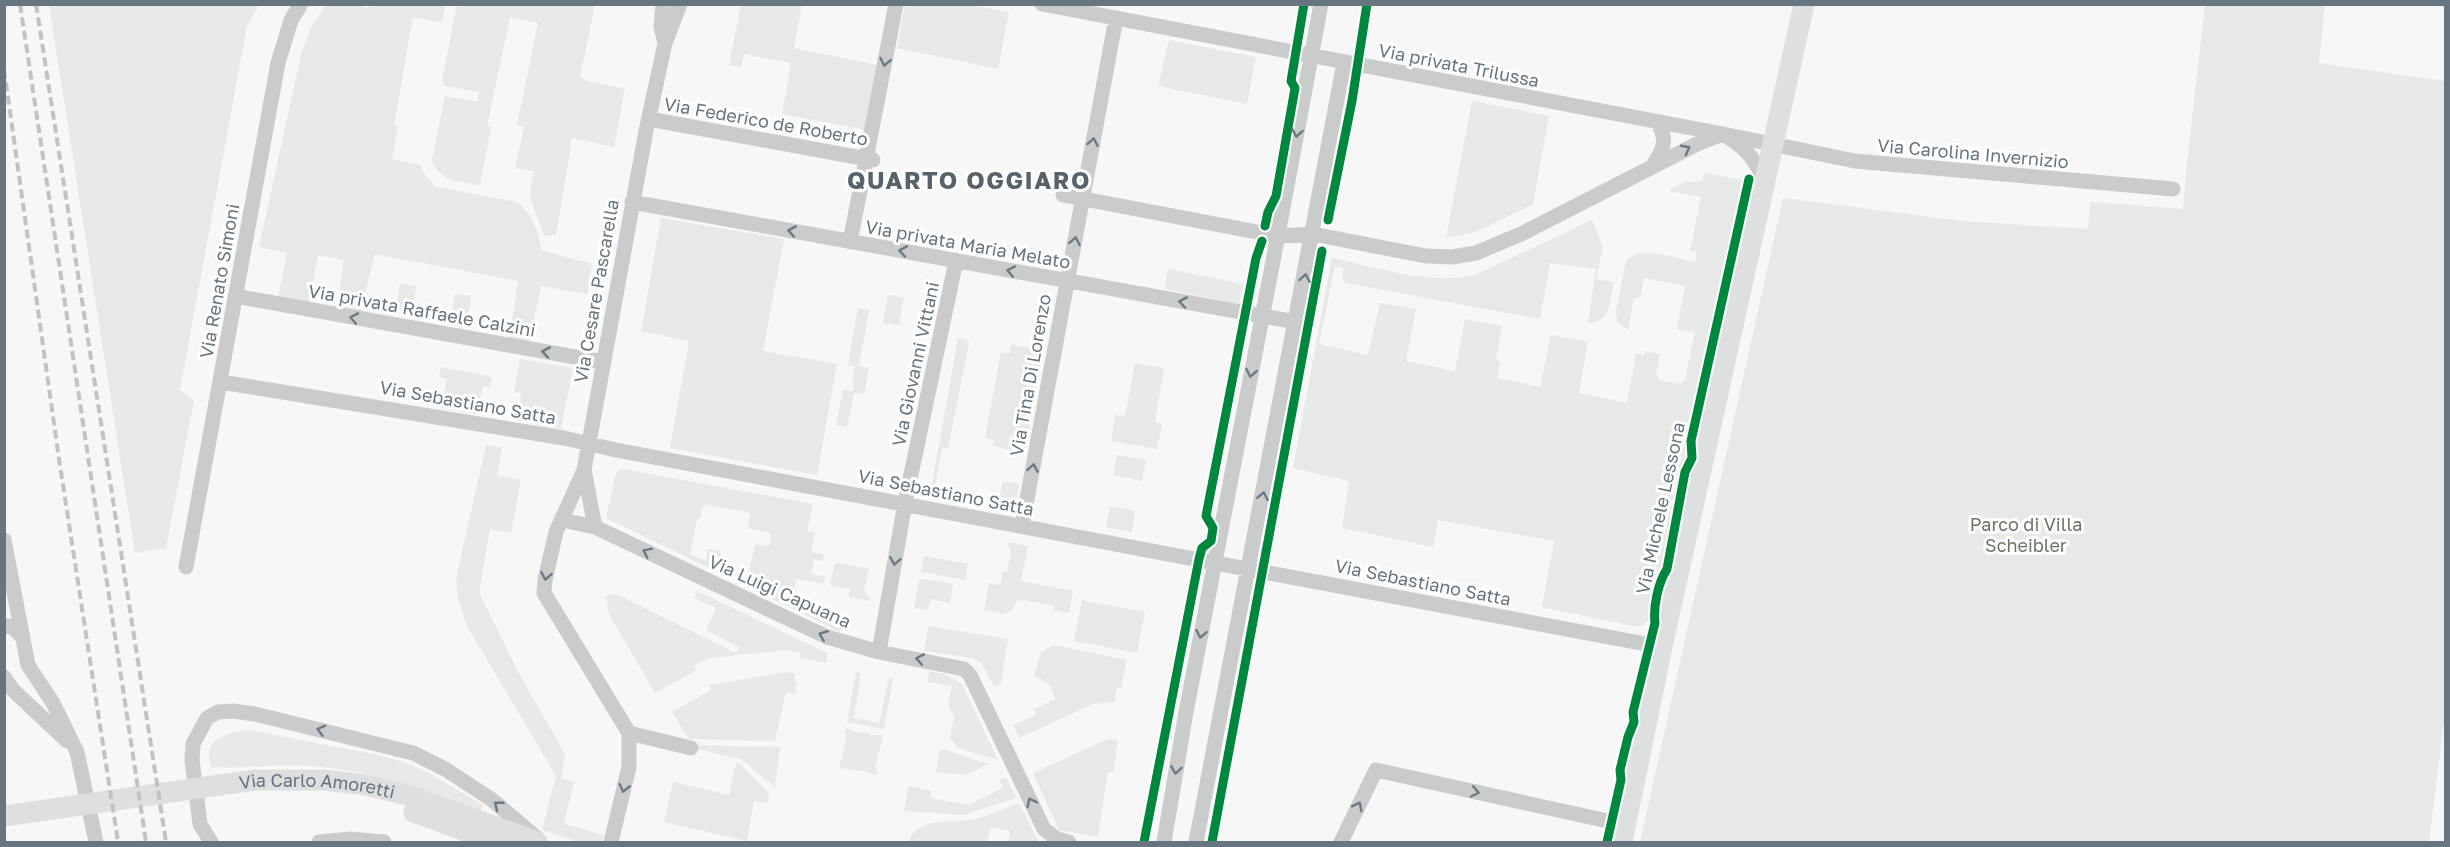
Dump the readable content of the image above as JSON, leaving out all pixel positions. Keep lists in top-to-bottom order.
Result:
{
  "streets": {
    "street": [
      "Via privata Trilussa",
      "Via Federico de Roberto",
      "Via Carolina Invernizio",
      "Via privata Maria Melato",
      "Via Renato Simoni",
      "Via Cesare Pascarella",
      "Via privata Raffaele Calzini",
      "Via Giovanni Vittani",
      "Via Tina Di Lorenzo",
      "Via Sebastiano Satta",
      "Via Michele Lessona",
      "Via Luigi Capuana",
      "Via Carlo Amoretti"
    ]
  },
  "crossings": [
    ["Via privata Trilussa", "Via Tina Di Lorenzo"],
    ["Via Federico de Roberto", "Via Cesare Pascarella"],
    ["Via Carolina Invernizio", "Via Michele Lessona"],
    ["Via privata Maria Melato", "Via Cesare Pascarella"],
    ["Via privata Maria Melato", "Via Giovanni Vittani"],
    ["Via privata Maria Melato", "Via Tina Di Lorenzo"],
    ["Via Renato Simoni", "Via privata Raffaele Calzini"],
    ["Via Renato Simoni", "Via Sebastiano Satta"],
    ["Via Cesare Pascarella", "Via privata Raffaele Calzini"],
    ["Via Cesare Pascarella", "Via Sebastiano Satta"],
    ["Via Cesare Pascarella", "Via Luigi Capuana"],
    ["Via Giovanni Vittani", "Via Sebastiano Satta"],
    ["Via Giovanni Vittani", "Via Luigi Capuana"],
    ["Via Tina Di Lorenzo", "Via Sebastiano Satta"],
    ["Via Sebastiano Satta", "Via Michele Lessona"]
  ],
  "one_way": [
    "Via privata Raffaele Calzini",
    "Via Giovanni Vittani",
    "Via Tina Di Lorenzo",
    "Via Luigi Capuana"
  ],
  "districts": ["QUARTO OGGIARO"],
  "parks": ["Parco di Villa Scheibler"]
}
